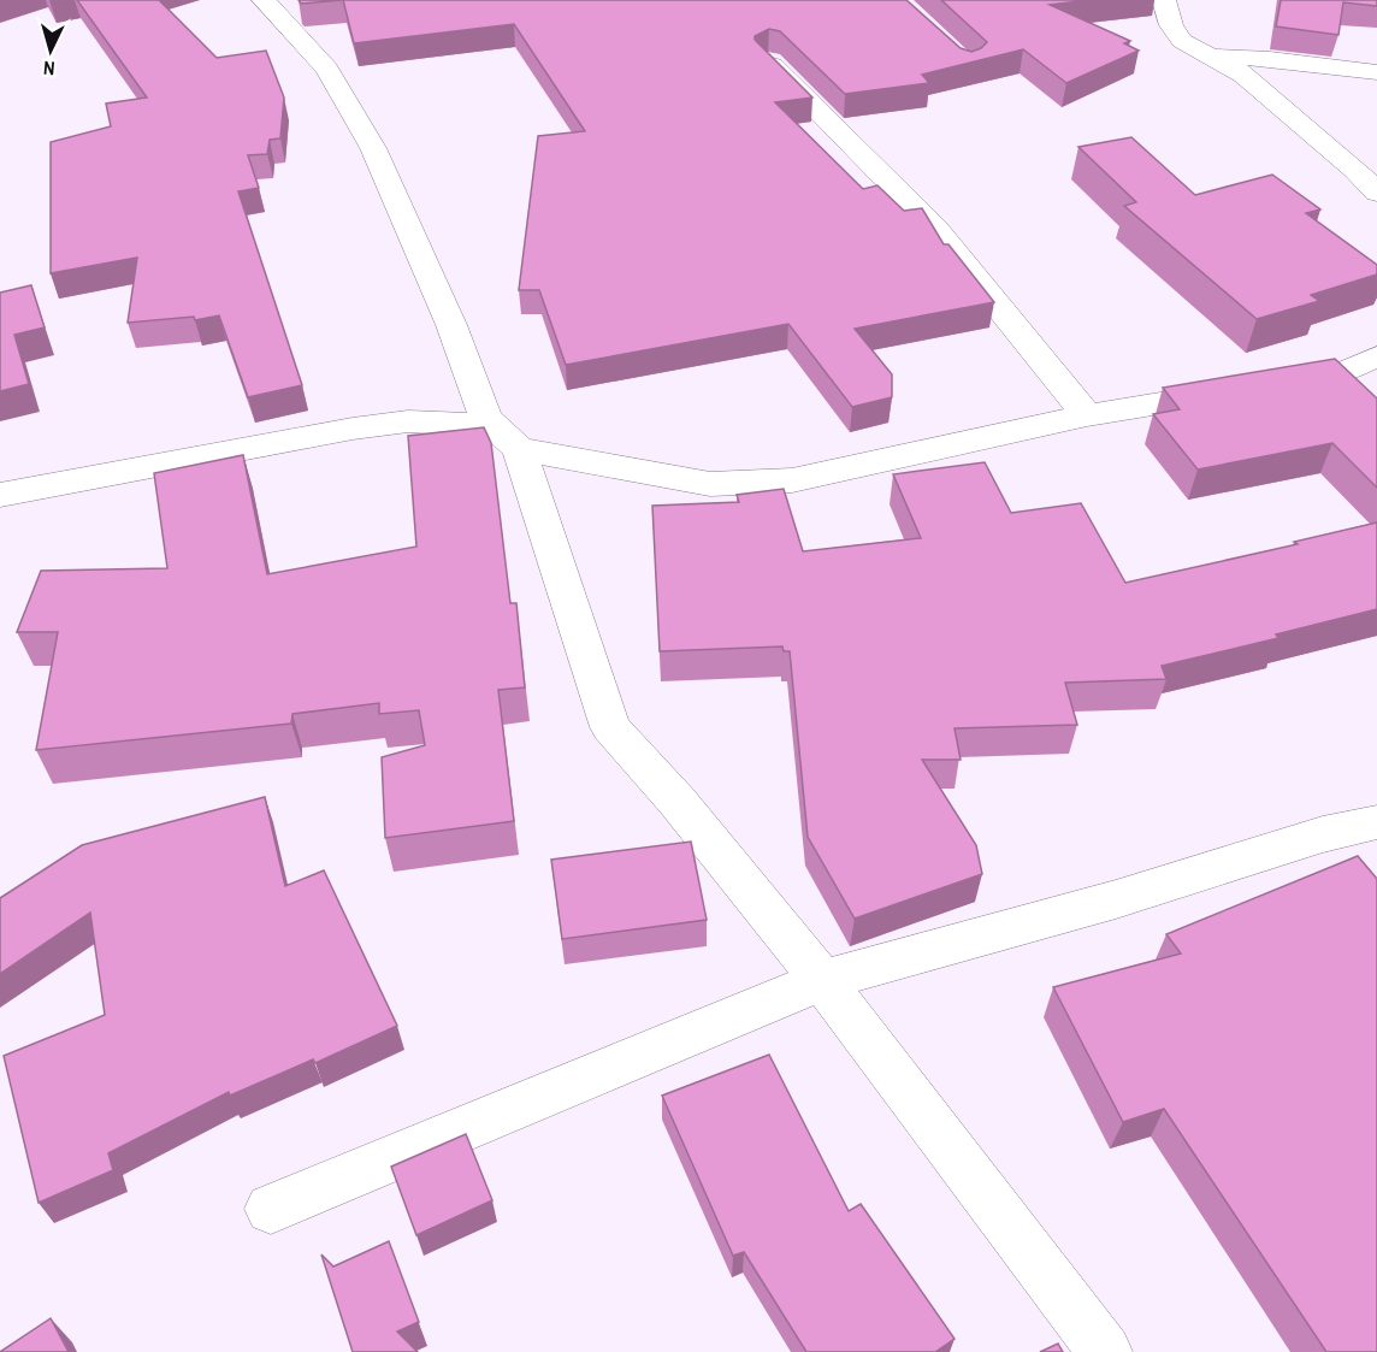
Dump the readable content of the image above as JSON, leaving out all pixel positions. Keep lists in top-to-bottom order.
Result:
{
  "north": "bottom"
}
